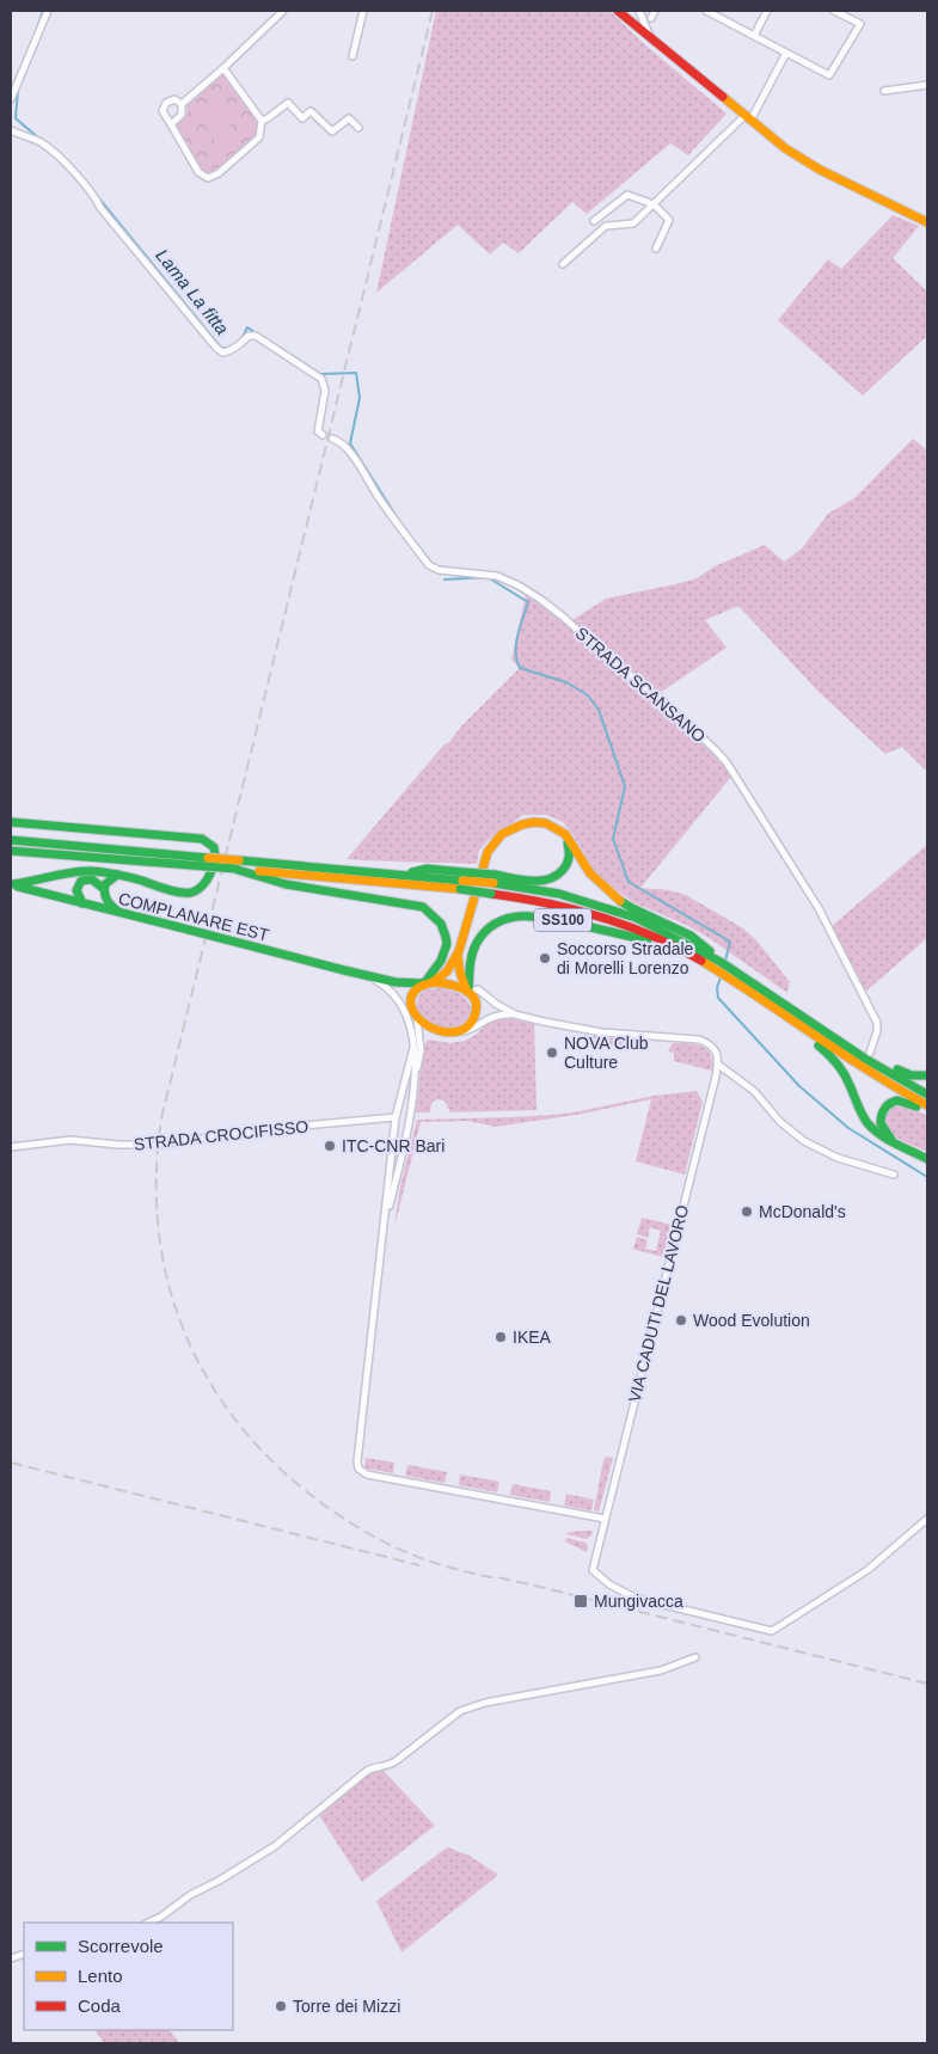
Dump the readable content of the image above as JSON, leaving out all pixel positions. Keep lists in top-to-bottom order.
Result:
{
  "streets": {
    "main road": ["COMPLANARE EST", "SS100"],
    "street": ["STRADA SCANSANO", "STRADA CROCIFISSO", "VIA CADUTI DEL LAVORO"]
  },
  "crossings": [
    ["COMPLANARE EST", "SS100"]
  ],
  "water": ["Lama La fitta"],
  "places": {
    "other": [
      "Soccorso Stradale di Morelli Lorenzo",
      "NOVA Club Culture",
      "ITC-CNR Bari",
      "McDonald's",
      "Wood Evolution",
      "IKEA",
      "Torre dei Mizzi"
    ],
    "transit": ["Mungivacca"]
  },
  "legend": ["Scorrevole", "Lento", "Coda"]
}
